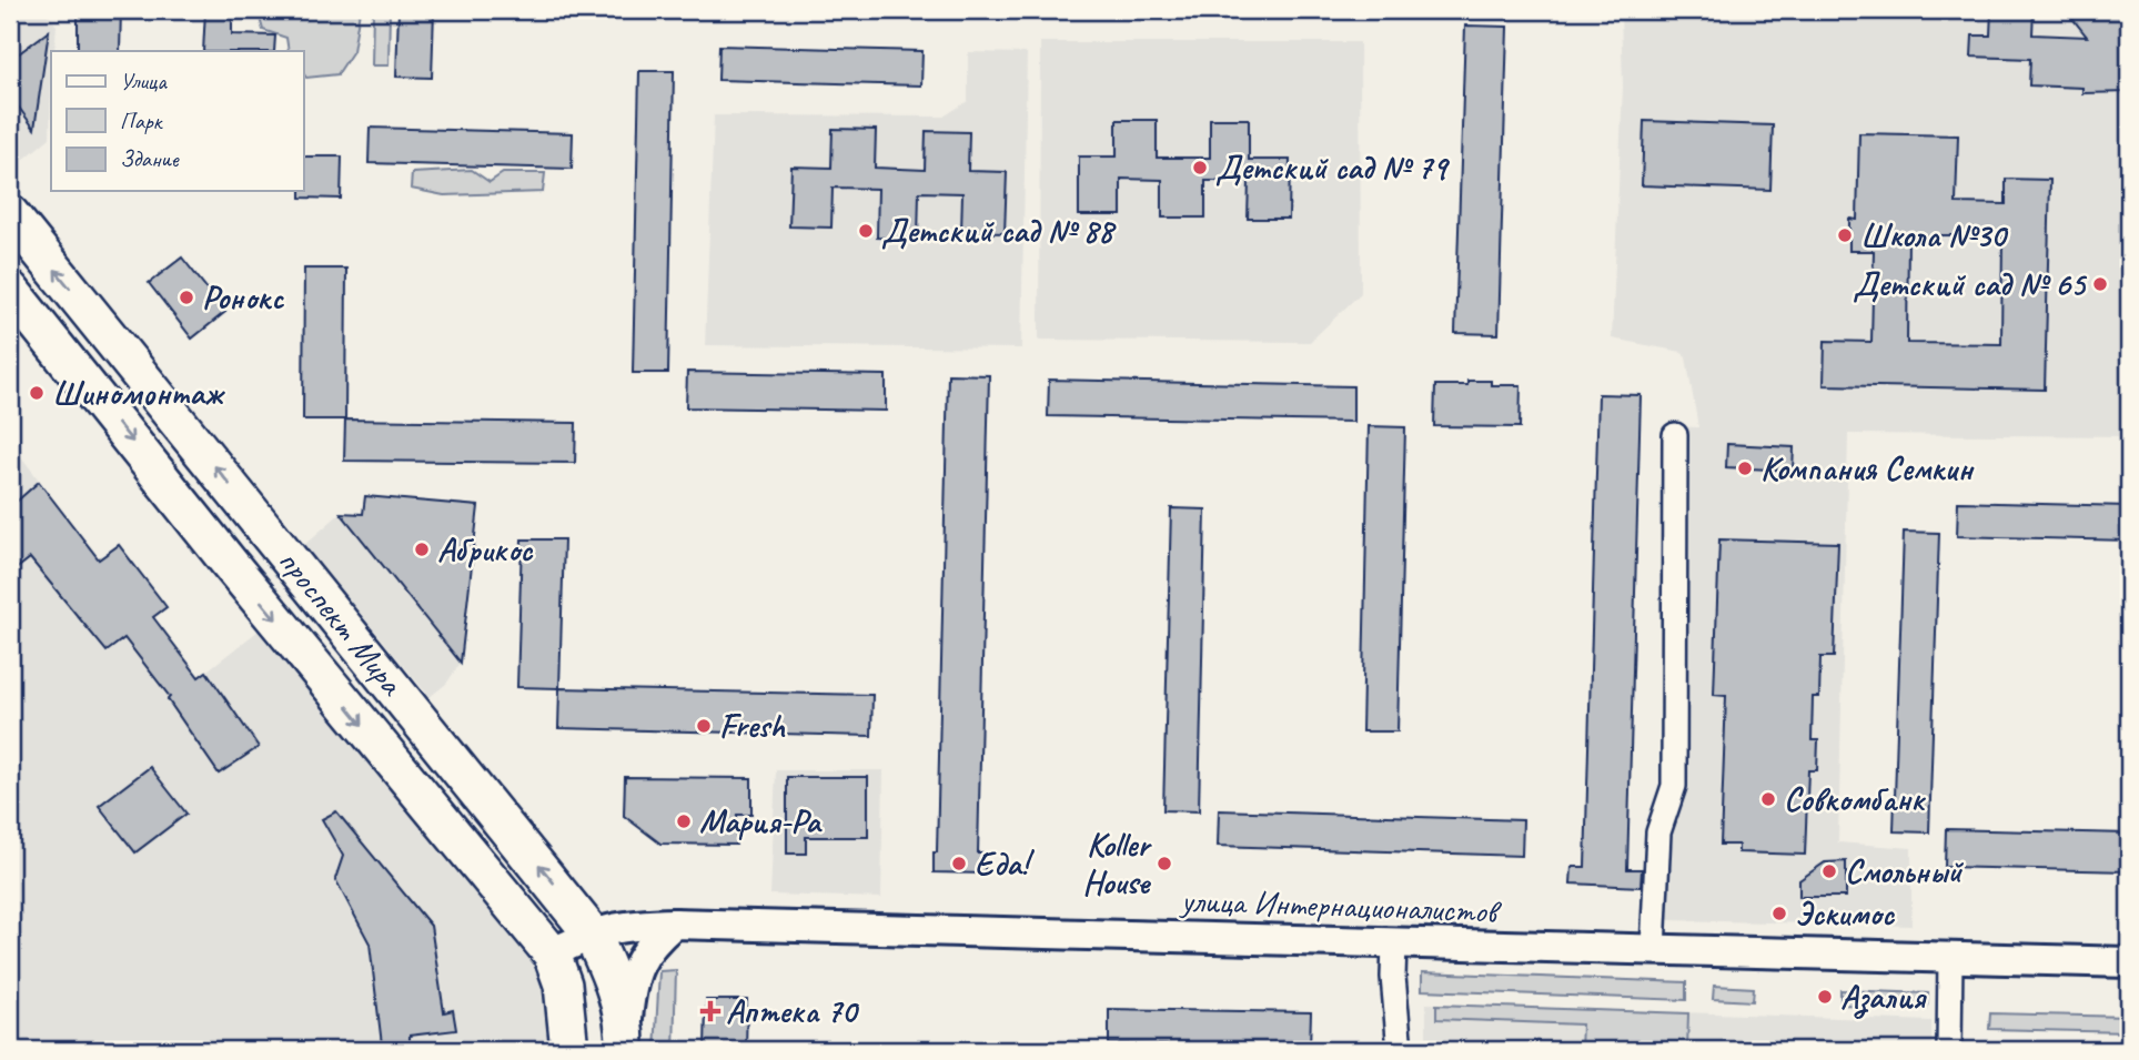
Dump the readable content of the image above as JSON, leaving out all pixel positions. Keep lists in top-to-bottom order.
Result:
{
  "streets": {
    "main road": ["проспект Мира"],
    "street": ["улица Интернационалистов"]
  },
  "crossings": [
    ["проспект Мира", "улица Интернационалистов"]
  ],
  "places": {
    "other": [
      "Детский сад № 79",
      "Детский сад № 88",
      "Школа №30",
      "Детский сад № 65",
      "Ронокс",
      "Шиномонтаж",
      "Компания Семкин",
      "Абрикос",
      "Fresh",
      "Совкомбанк",
      "Мария-Ра",
      "Еда!",
      "Koller House",
      "Смольный",
      "Эскимос",
      "Азалия"
    ],
    "health": ["Аптека 70"]
  },
  "legend": ["Улица", "Парк", "Здание"]
}
